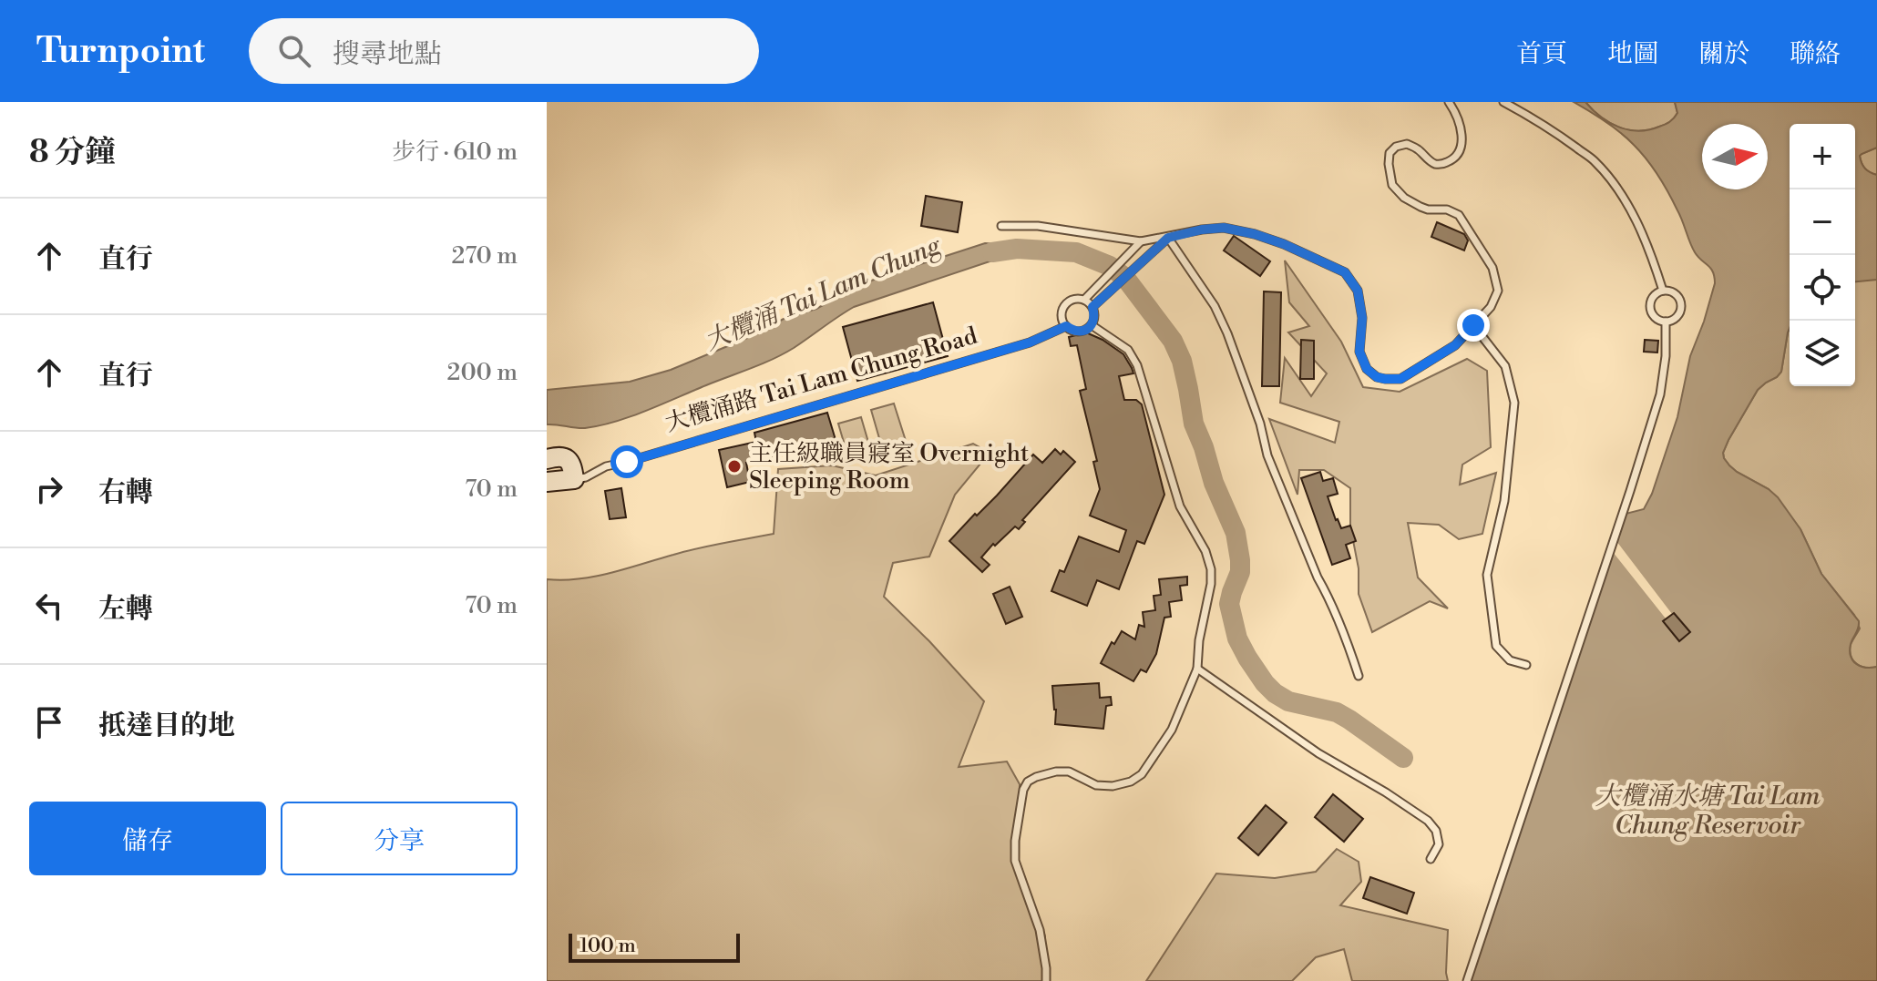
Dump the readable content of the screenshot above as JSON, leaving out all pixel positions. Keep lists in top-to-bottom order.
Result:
{
  "streets": {
    "street": ["大欖涌路 Tai Lam Chung Road"]
  },
  "water": ["大欖涌 Tai Lam Chung", "大欖涌水塘 Tai Lam Chung Reservoir"],
  "places": ["主任級職員寢室 Overnight Sleeping Room"],
  "scale_bar": "100 m",
  "north": "right",
  "page": {
    "header": "Turnpoint",
    "search": "搜尋地點",
    "nav": [
      "首頁",
      "地圖",
      "關於",
      "聯絡"
    ],
    "heading": ["8 分鐘", "步行 · 610 m"],
    "map_buttons": ["+", "−"],
    "list": [
      ["直行", "270 m"],
      ["直行", "200 m"],
      ["右轉", "70 m"],
      ["左轉", "70 m"],
      "抵達目的地"
    ],
    "buttons": ["儲存", "分享"],
    "scale": "100 m"
  }
}
